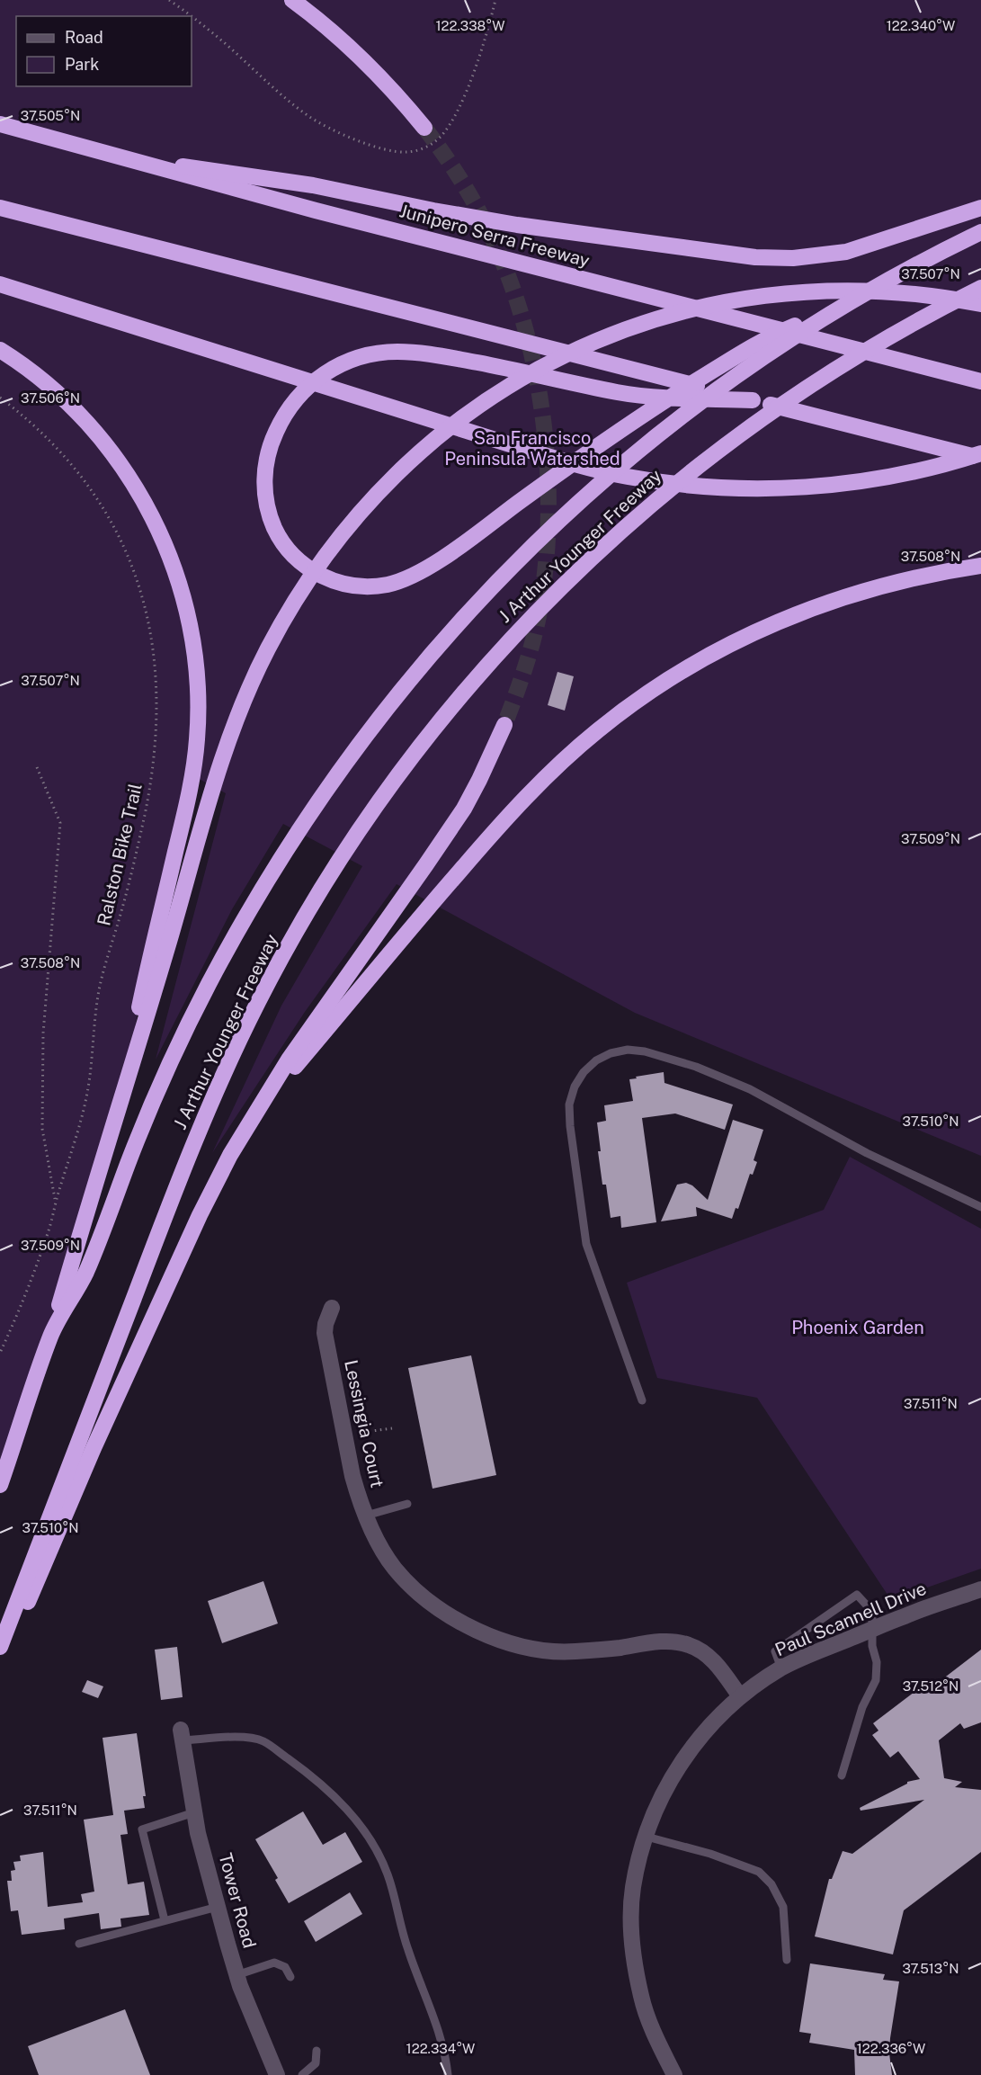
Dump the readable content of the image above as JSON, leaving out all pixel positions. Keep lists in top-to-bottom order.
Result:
{
  "streets": {
    "highway": ["Junipero Serra Freeway", "J Arthur Younger Freeway"],
    "street": ["Lessingia Court", "Paul Scannell Drive", "Tower Road"],
    "path": ["Ralston Bike Trail"]
  },
  "crossings": [
    ["Lessingia Court", "Paul Scannell Drive"]
  ],
  "parks": ["San Francisco Peninsula Watershed", "Phoenix Garden"],
  "legend": ["Road", "Park"],
  "coordinates": [
    "122.338°W",
    "122.340°W",
    "37.505°N",
    "37.507°N",
    "37.506°N",
    "37.508°N",
    "37.509°N",
    "37.510°N",
    "37.511°N",
    "37.512°N",
    "37.513°N",
    "122.334°W",
    "122.336°W"
  ]
}
